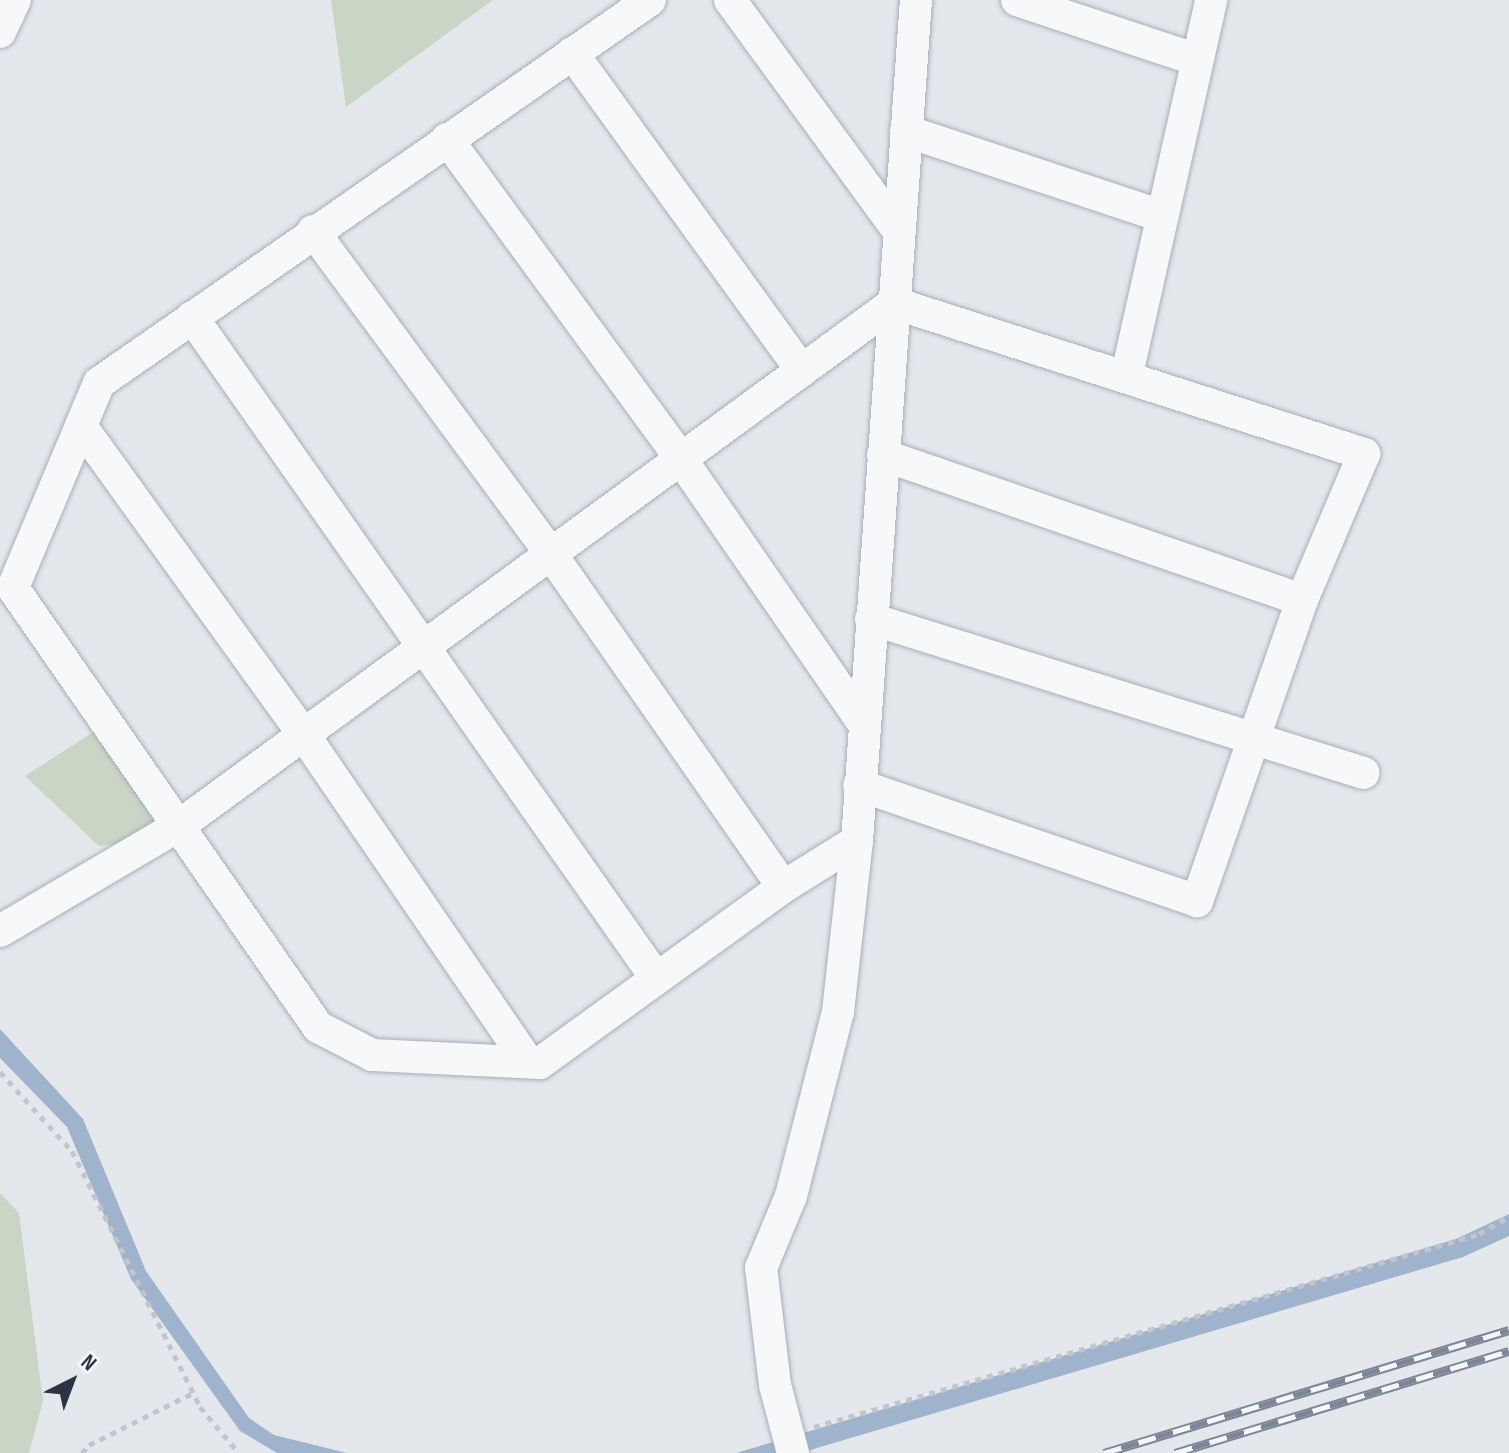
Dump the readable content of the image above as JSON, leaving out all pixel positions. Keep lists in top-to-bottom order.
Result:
{
  "north": "top right"
}
